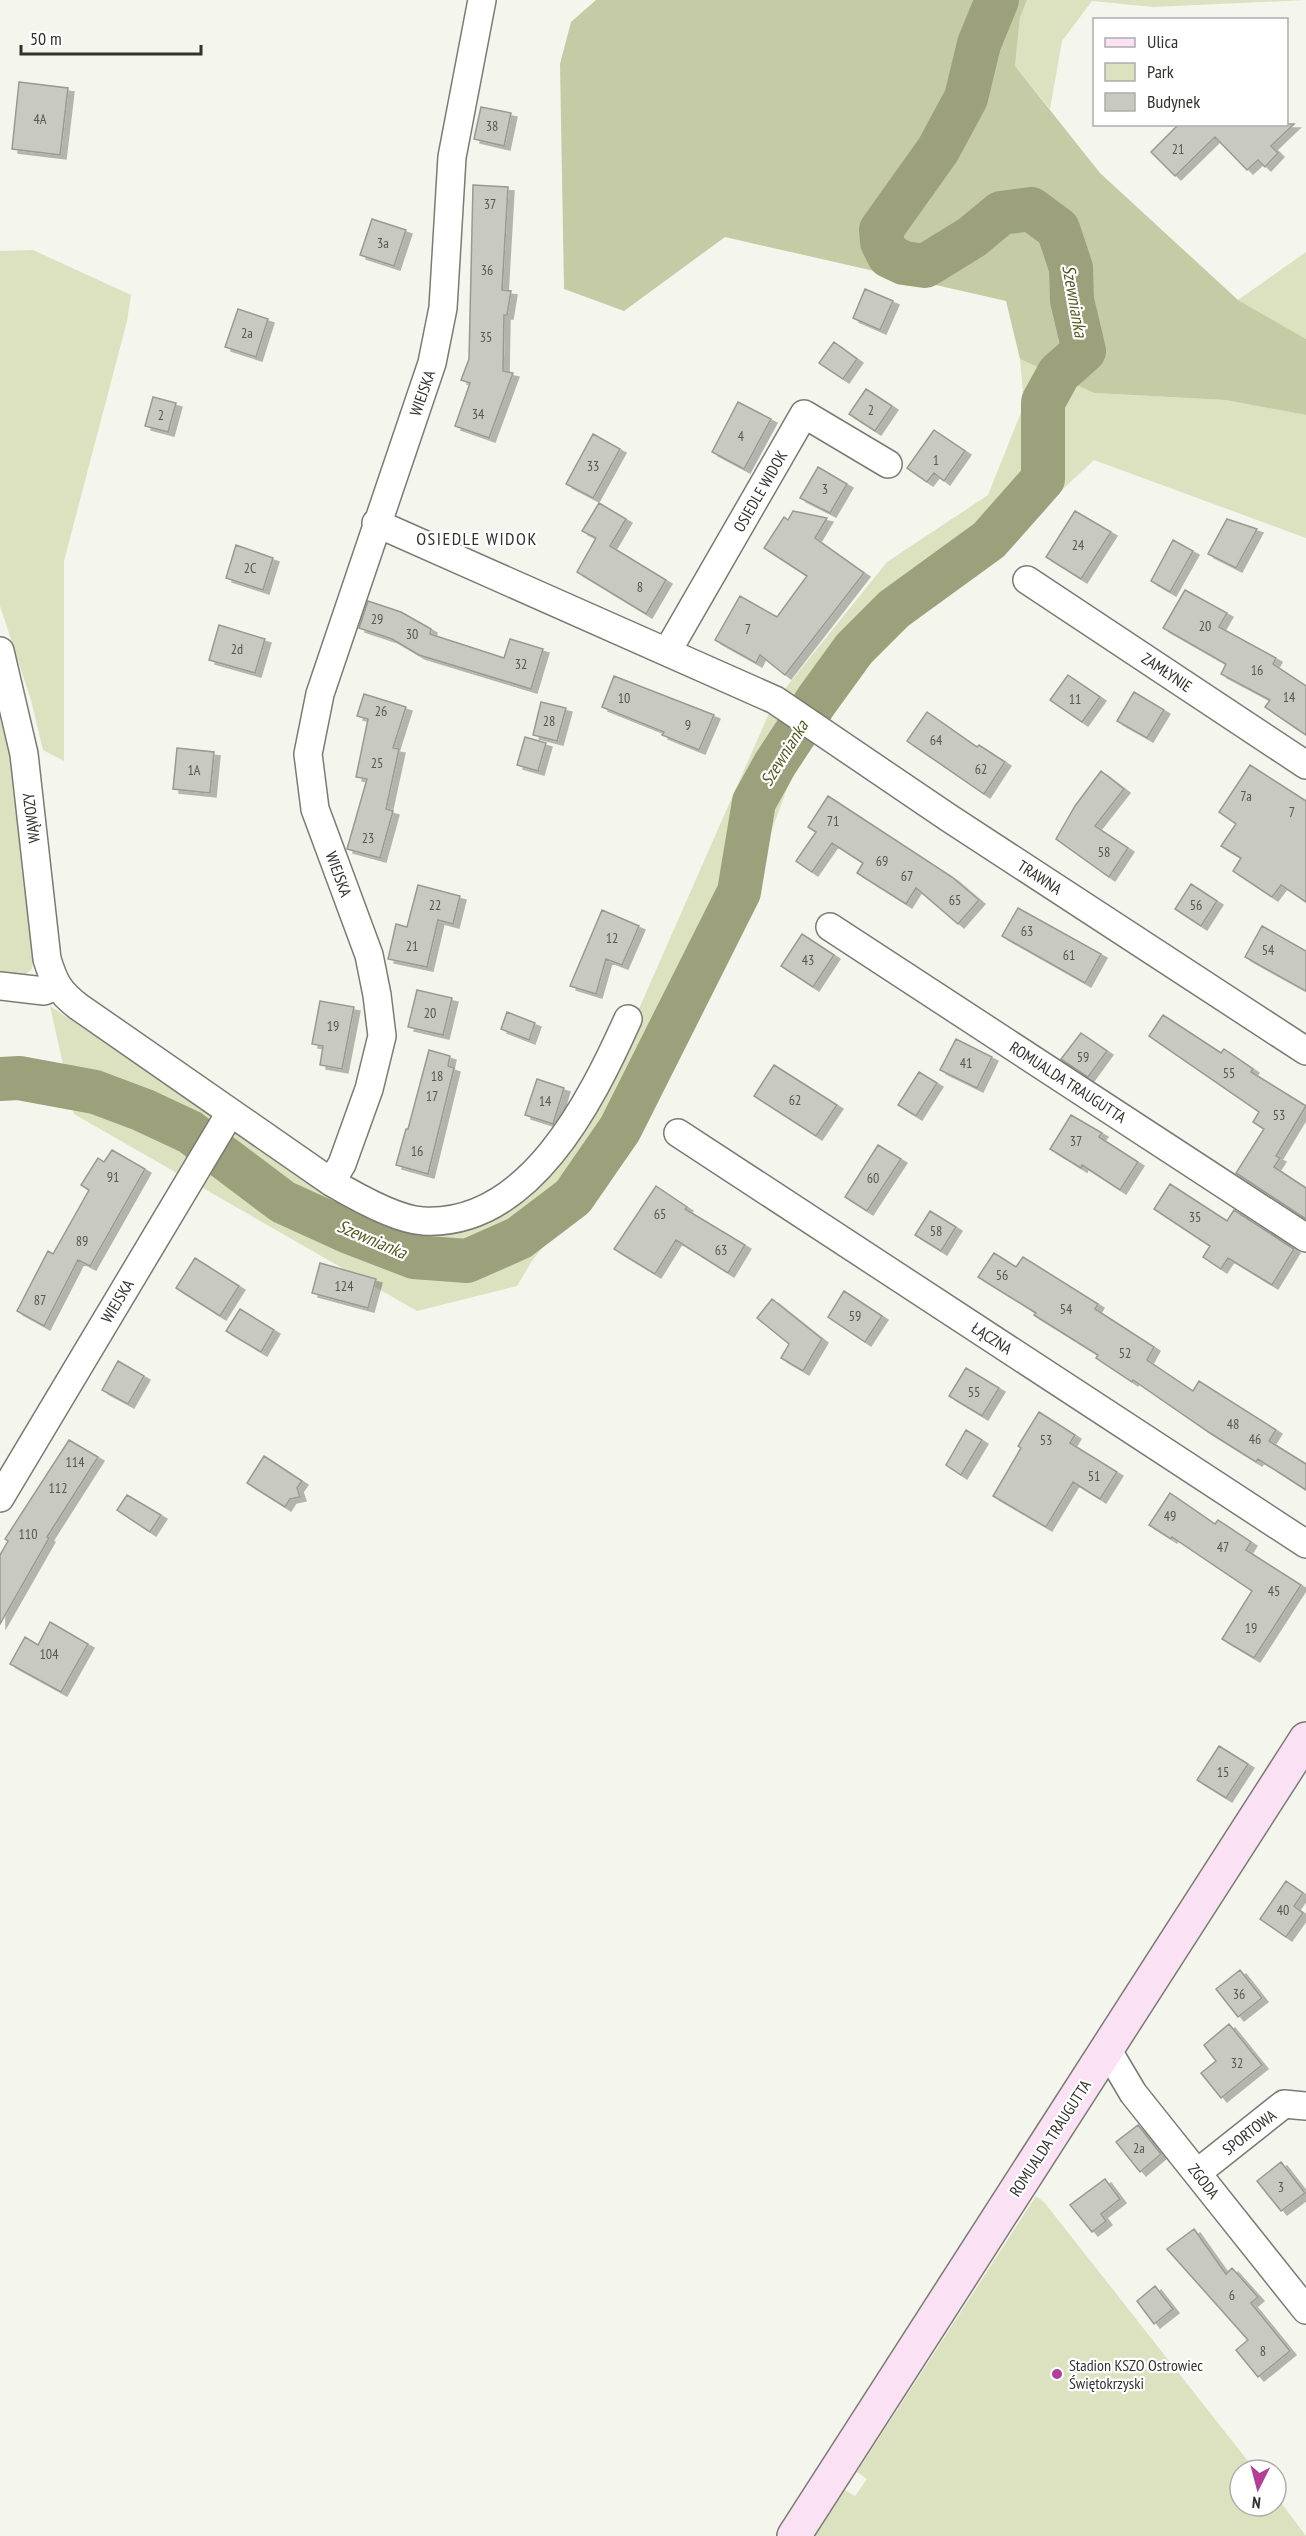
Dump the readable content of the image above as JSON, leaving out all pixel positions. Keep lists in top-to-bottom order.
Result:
{
  "streets": {
    "main road": ["ROMUALDA TRAUGUTTA"],
    "street": [
      "WIEJSKA",
      "OSIEDLE WIDOK",
      "ZAMŁYNIE",
      "WĄWOZY",
      "TRAWNA",
      "ŁĄCZNA",
      "SPORTOWA",
      "ZGODA"
    ]
  },
  "crossings": [
    ["WIEJSKA", "WĄWOZY"],
    ["OSIEDLE WIDOK", "TRAWNA"],
    ["ROMUALDA TRAUGUTTA", "ZGODA"],
    ["SPORTOWA", "ZGODA"]
  ],
  "districts": ["OSIEDLE WIDOK"],
  "water": ["Szewnianka"],
  "places": ["Stadion KSZO Ostrowiec Świętokrzyski"],
  "house_numbers": [
    "4A",
    "38",
    "21",
    "37",
    "3a",
    "36",
    "2a",
    "35",
    "2",
    "34",
    "2",
    "4",
    "1",
    "33",
    "3",
    "24",
    "2C",
    "8",
    "29",
    "20",
    "7",
    "30",
    "2d",
    "32",
    "16",
    "14",
    "10",
    "11",
    "26",
    "28",
    "9",
    "64",
    "25",
    "62",
    "1A",
    "7a",
    "7",
    "71",
    "23",
    "58",
    "69",
    "67",
    "65",
    "22",
    "56",
    "63",
    "12",
    "21",
    "54",
    "61",
    "43",
    "20",
    "19",
    "59",
    "41",
    "55",
    "18",
    "17",
    "62",
    "14",
    "53",
    "37",
    "16",
    "91",
    "60",
    "65",
    "35",
    "58",
    "89",
    "63",
    "56",
    "124",
    "87",
    "54",
    "59",
    "52",
    "55",
    "48",
    "46",
    "53",
    "114",
    "51",
    "112",
    "49",
    "110",
    "47",
    "45",
    "19",
    "104",
    "15",
    "40",
    "36",
    "32",
    "2a",
    "3",
    "6",
    "8"
  ],
  "legend": ["Ulica", "Park", "Budynek"],
  "scale_bar": "50 m",
  "north": "bottom"
}
